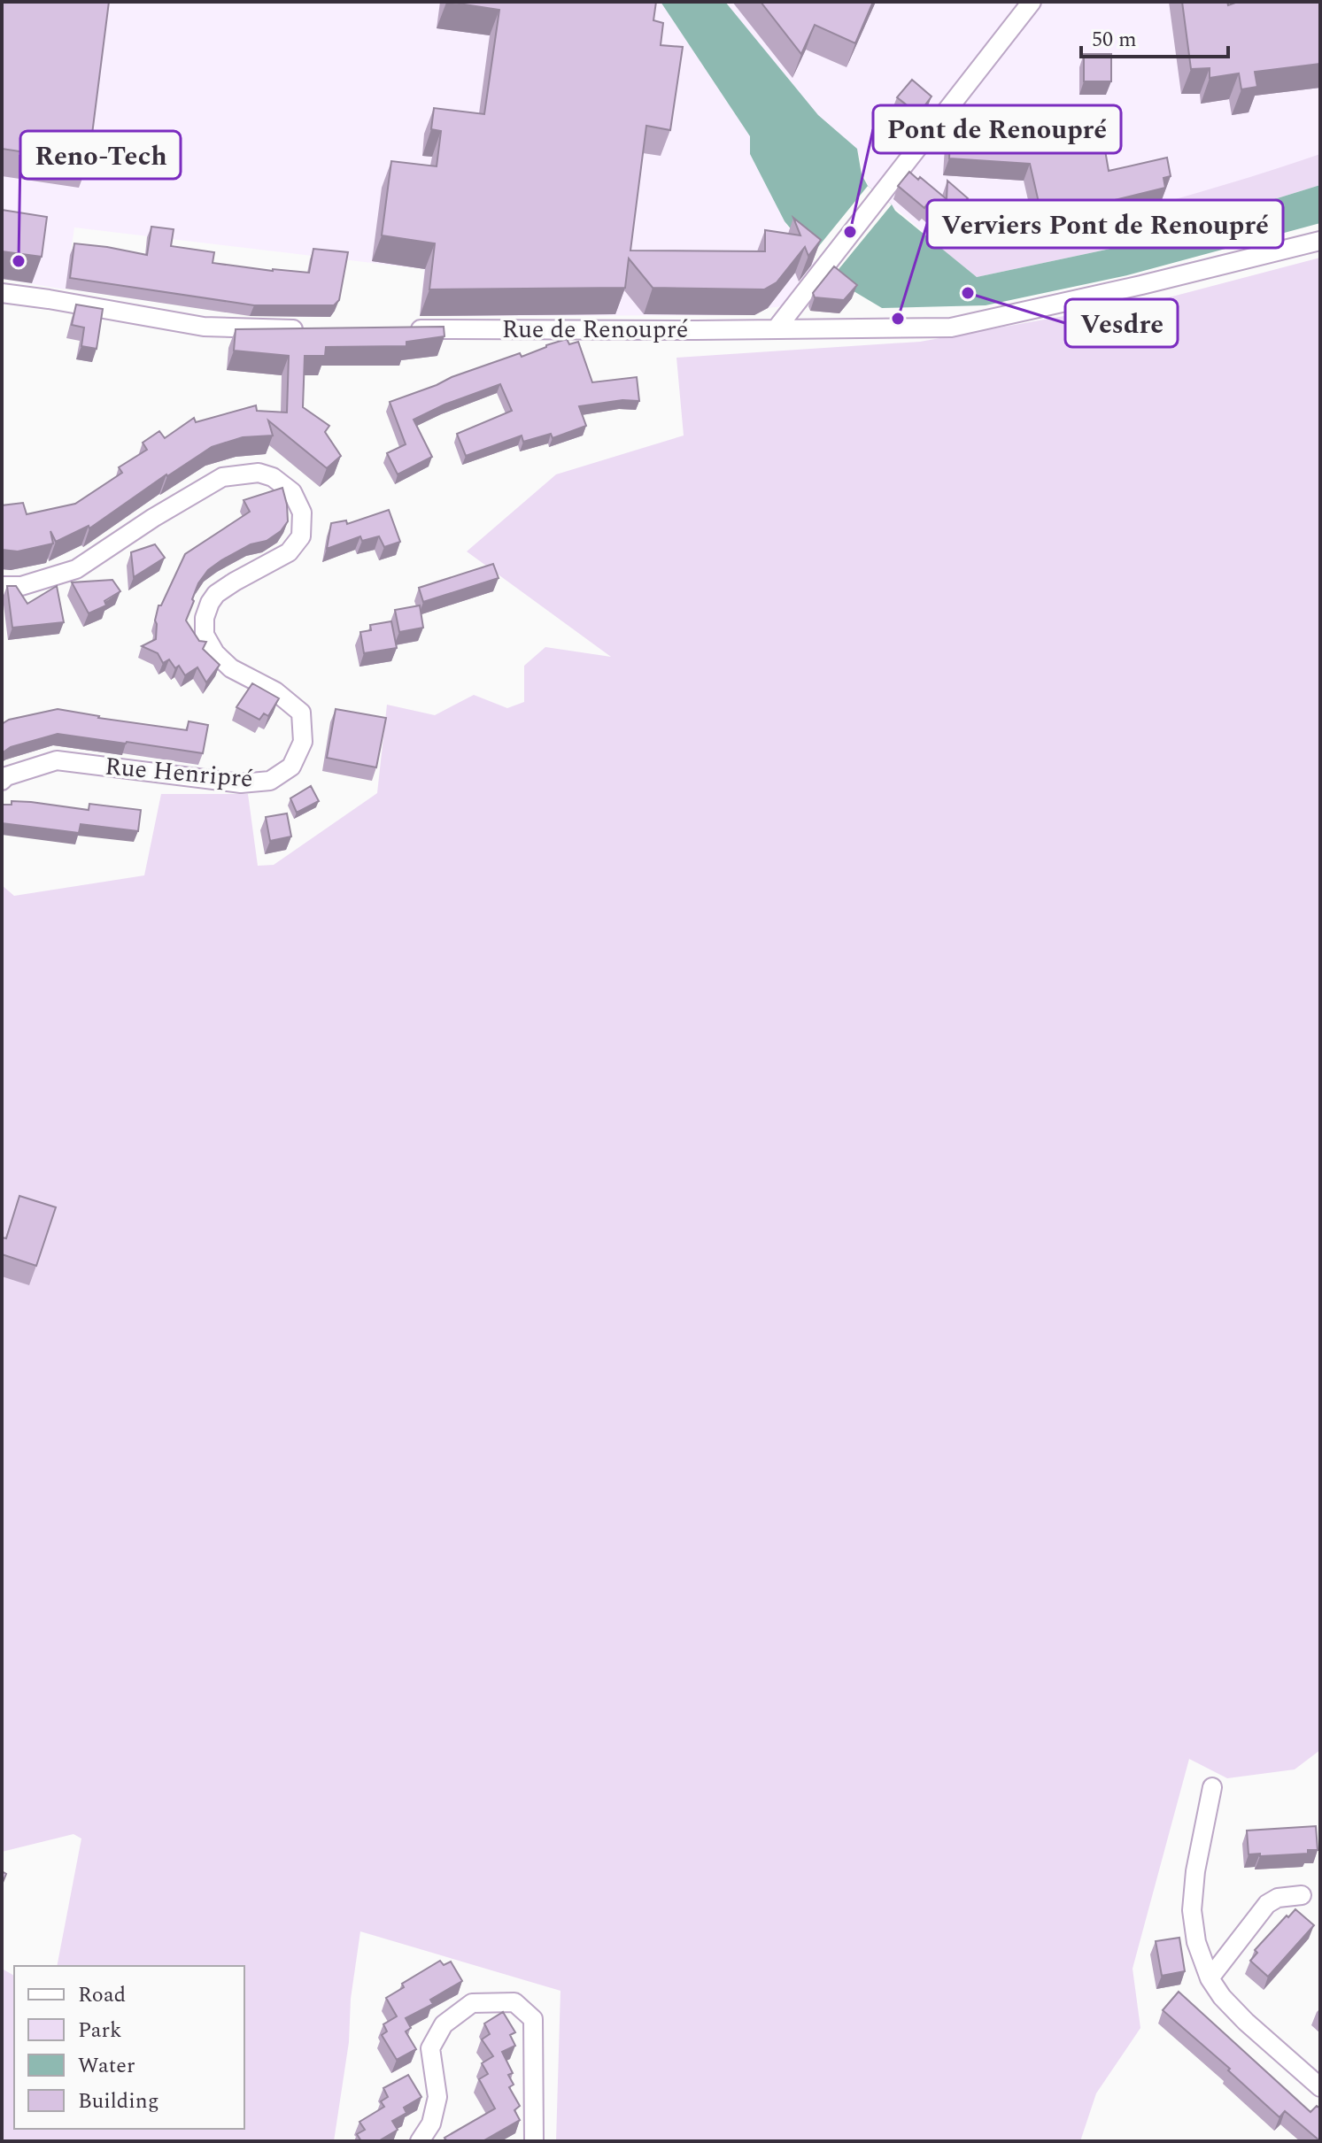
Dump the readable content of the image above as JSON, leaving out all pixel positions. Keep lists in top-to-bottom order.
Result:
{
  "streets": {
    "street": ["Rue de Renoupré", "Rue Henripré"]
  },
  "places": [
    "Pont de Renoupré",
    "Reno-Tech",
    "Vesdre",
    "Verviers Pont de Renoupré"
  ],
  "legend": [
    "Road",
    "Park",
    "Water",
    "Building"
  ],
  "scale_bar": "50 m"
}
